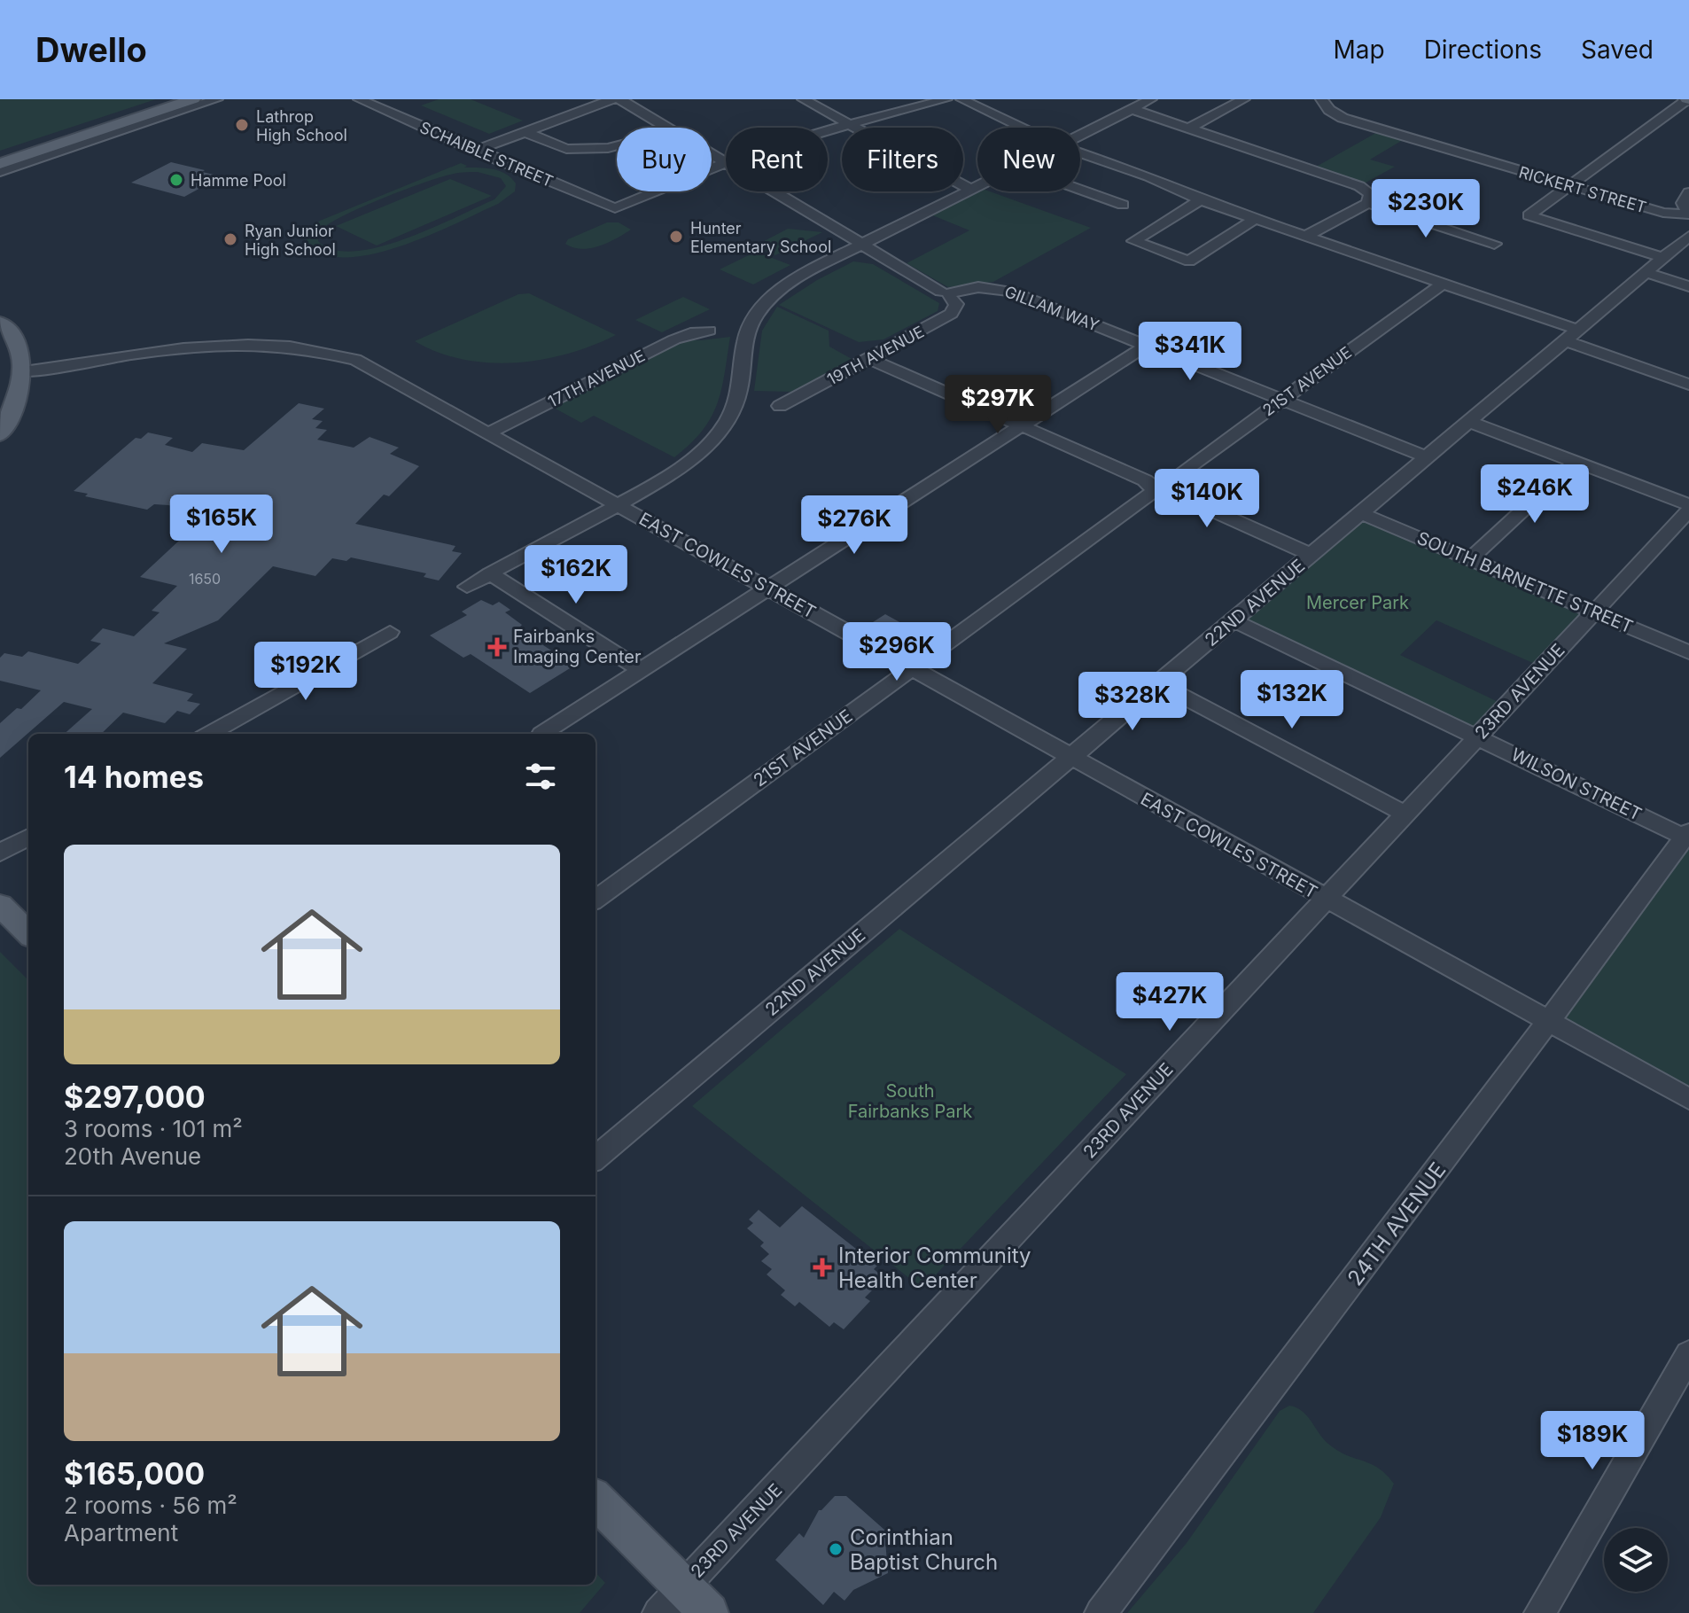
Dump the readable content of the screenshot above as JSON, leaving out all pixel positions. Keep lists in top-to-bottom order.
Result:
{
  "streets": {
    "street": [
      "SCHAIBLE STREET",
      "RICKERT STREET",
      "GILLAM WAY",
      "19TH AVENUE",
      "17TH AVENUE",
      "21ST AVENUE",
      "EAST COWLES STREET",
      "SOUTH BARNETTE STREET",
      "22ND AVENUE",
      "23RD AVENUE",
      "WILSON STREET",
      "24TH AVENUE"
    ]
  },
  "crossings": [
    ["GILLAM WAY", "19TH AVENUE"],
    ["GILLAM WAY", "21ST AVENUE"],
    ["GILLAM WAY", "22ND AVENUE"],
    ["17TH AVENUE", "EAST COWLES STREET"],
    ["21ST AVENUE", "EAST COWLES STREET"],
    ["21ST AVENUE", "22ND AVENUE"],
    ["EAST COWLES STREET", "22ND AVENUE"],
    ["EAST COWLES STREET", "23RD AVENUE"],
    ["EAST COWLES STREET", "24TH AVENUE"],
    ["SOUTH BARNETTE STREET", "22ND AVENUE"],
    ["SOUTH BARNETTE STREET", "23RD AVENUE"],
    ["22ND AVENUE", "WILSON STREET"],
    ["23RD AVENUE", "WILSON STREET"],
    ["WILSON STREET", "24TH AVENUE"]
  ],
  "parks": ["Mercer Park", "South Fairbanks Park"],
  "places": {
    "other": [
      "Lathrop High School",
      "Hamme Pool",
      "Hunter Elementary School",
      "Ryan Junior High School",
      "Corinthian Baptist Church"
    ],
    "health": ["Fairbanks Imaging Center", "Interior Community Health Center"]
  },
  "house_numbers": ["1650"],
  "page": {
    "header": "Dwello",
    "nav": ["Map", "Directions", "Saved"],
    "chip": [
      "Buy",
      "Rent",
      "Filters",
      "New"
    ],
    "price": [
      "$230K",
      "$341K",
      "$297K",
      "$246K",
      "$140K",
      "$165K",
      "$276K",
      "$162K",
      "$296K",
      "$192K",
      "$132K",
      "$328K",
      "$427K",
      "$189K"
    ],
    "heading": "14 homes",
    "list": [
      {
        "name": "$297,000",
        "note": "3 rooms · 101 m² · 20th Avenue"
      },
      {
        "name": "$165,000",
        "note": "2 rooms · 56 m² · Apartment"
      }
    ]
  }
}
